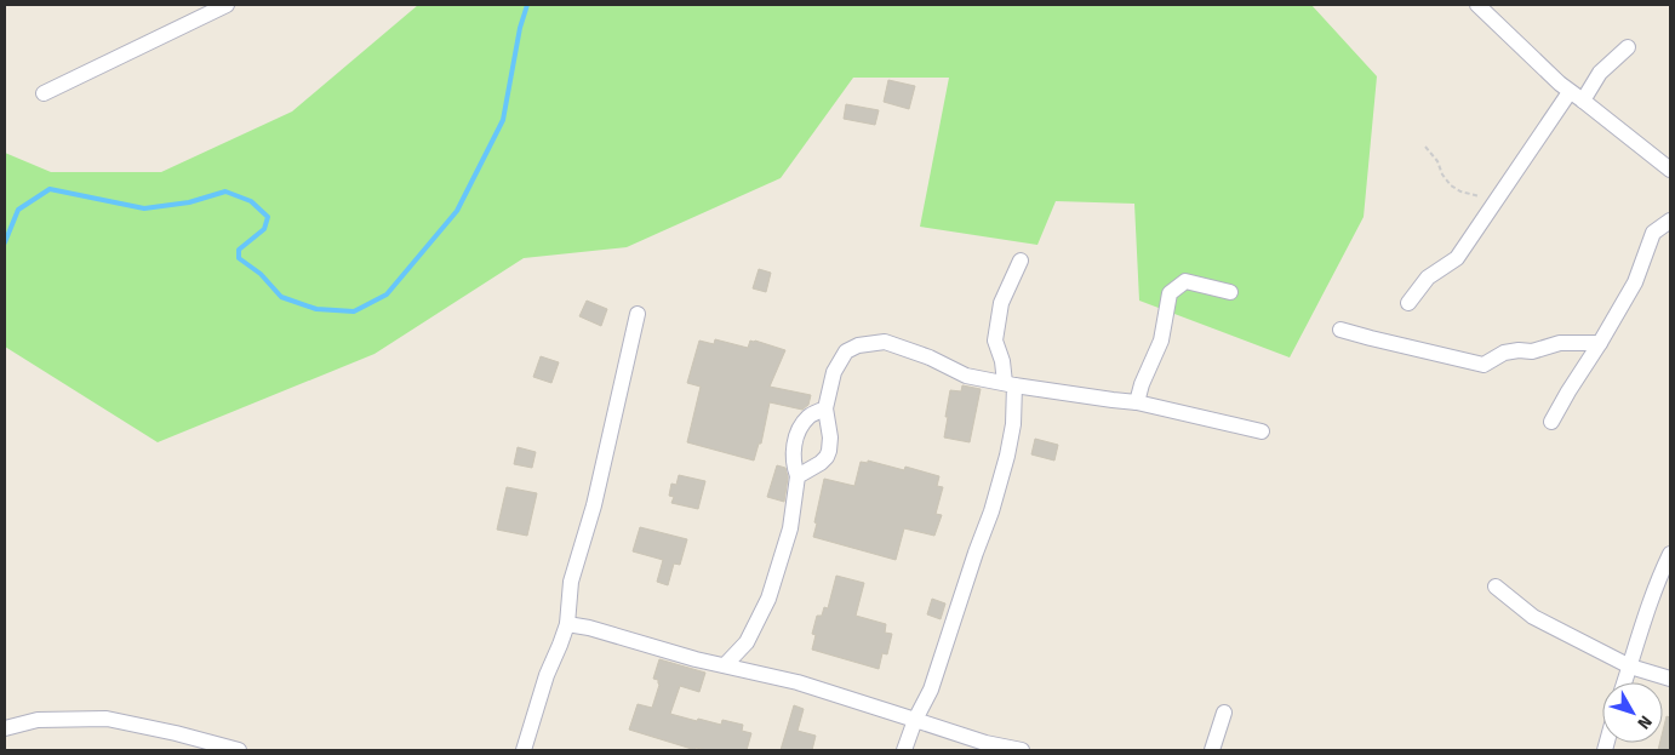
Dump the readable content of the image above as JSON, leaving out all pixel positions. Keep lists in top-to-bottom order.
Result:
{
  "north": "bottom right"
}
